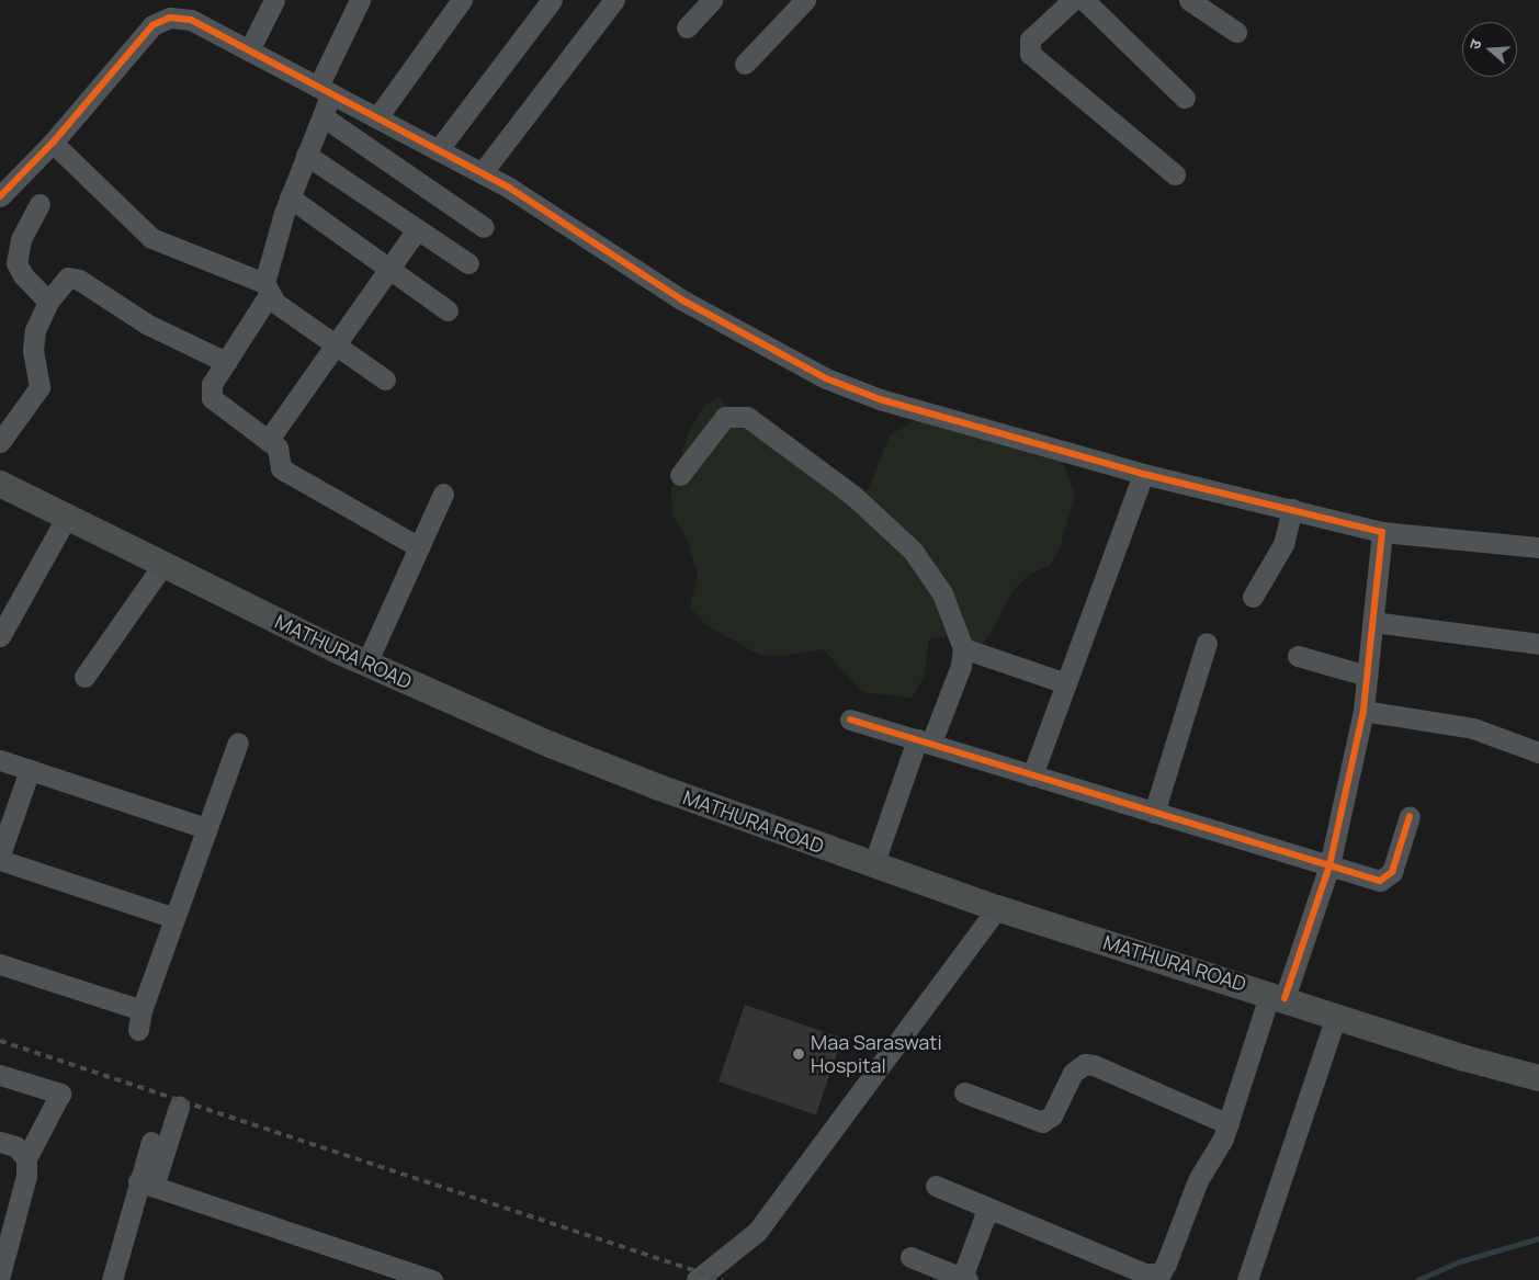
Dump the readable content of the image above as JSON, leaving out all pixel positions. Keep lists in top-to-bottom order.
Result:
{
  "streets": {
    "main road": ["MATHURA ROAD"]
  },
  "places": ["Maa Saraswati Hospital"],
  "north": "left"
}
